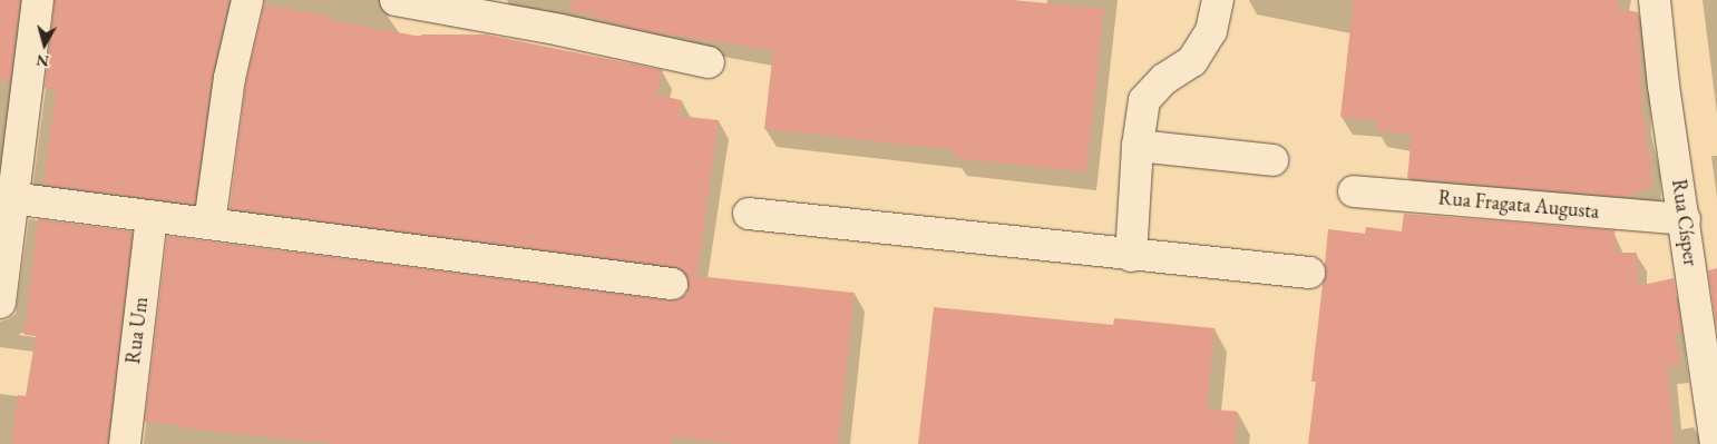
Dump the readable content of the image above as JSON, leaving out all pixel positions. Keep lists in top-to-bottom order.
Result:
{
  "streets": {
    "street": ["Rua Fragata Augusta", "Rua Císper", "Rua Um"]
  },
  "crossings": [
    ["Rua Fragata Augusta", "Rua Císper"]
  ],
  "north": "bottom"
}
